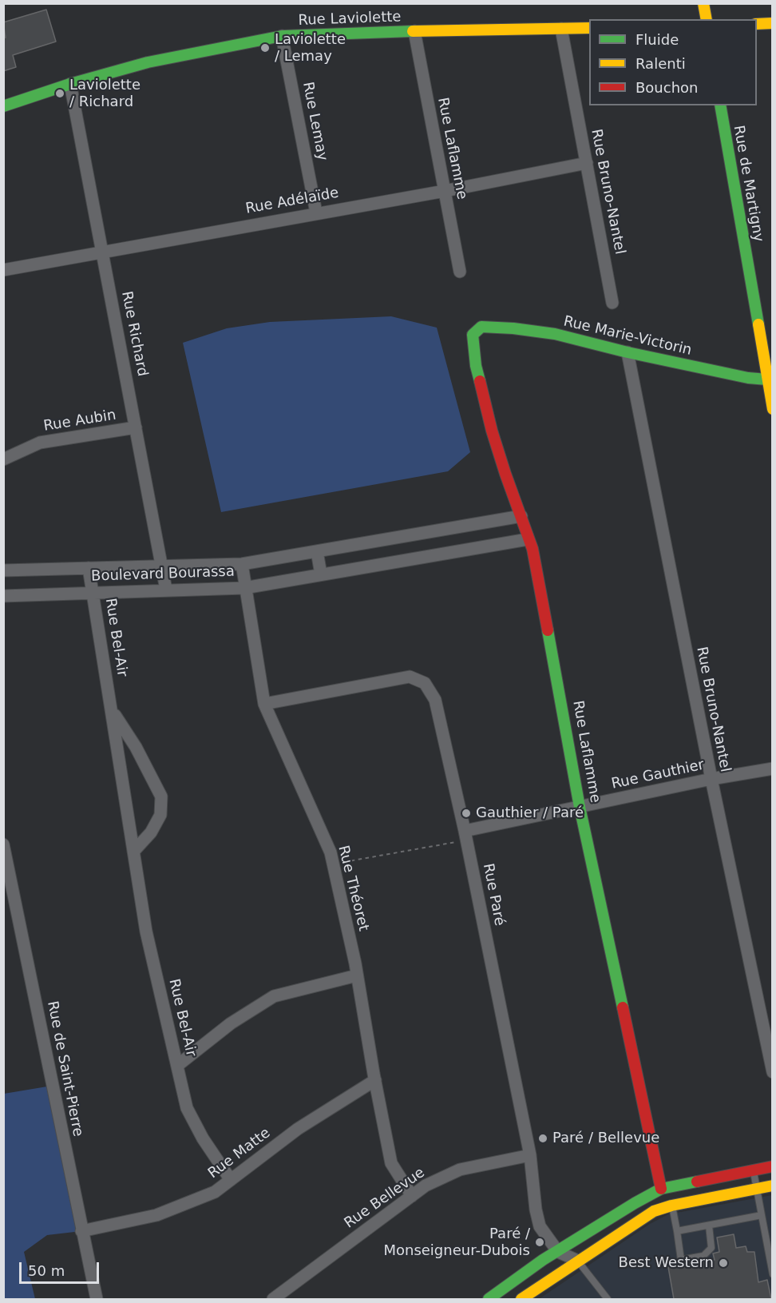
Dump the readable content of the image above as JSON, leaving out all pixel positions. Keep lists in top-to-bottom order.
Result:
{
  "streets": {
    "street": [
      "Rue Laviolette",
      "Rue Lemay",
      "Rue Laflamme",
      "Rue de Martigny",
      "Rue Bruno-Nantel",
      "Rue Adélaïde",
      "Rue Richard",
      "Rue Marie-Victorin",
      "Rue Aubin",
      "Boulevard Bourassa",
      "Rue Bel-Air",
      "Rue Gauthier",
      "Rue Théoret",
      "Rue Paré",
      "Rue de Saint-Pierre",
      "Rue Matte",
      "Rue Bellevue"
    ]
  },
  "crossings": [
    ["Rue Laviolette", "Rue Lemay"],
    ["Rue Laviolette", "Rue Laflamme"],
    ["Rue Laviolette", "Rue Bruno-Nantel"],
    ["Rue Laviolette", "Rue Richard"],
    ["Rue Lemay", "Rue Adélaïde"],
    ["Rue Laflamme", "Rue Adélaïde"],
    ["Rue Laflamme", "Rue Marie-Victorin"],
    ["Rue Laflamme", "Boulevard Bourassa"],
    ["Rue Laflamme", "Rue Gauthier"],
    ["Rue de Martigny", "Rue Marie-Victorin"],
    ["Rue Bruno-Nantel", "Rue Adélaïde"],
    ["Rue Bruno-Nantel", "Rue Marie-Victorin"],
    ["Rue Bruno-Nantel", "Rue Gauthier"],
    ["Rue Adélaïde", "Rue Richard"],
    ["Rue Richard", "Rue Aubin"],
    ["Rue Richard", "Boulevard Bourassa"],
    ["Boulevard Bourassa", "Rue Bel-Air"],
    ["Boulevard Bourassa", "Rue Théoret"],
    ["Rue Bel-Air", "Rue Matte"],
    ["Rue Gauthier", "Rue Paré"],
    ["Rue Théoret", "Rue Paré"],
    ["Rue Théoret", "Rue Matte"],
    ["Rue Théoret", "Rue Bellevue"],
    ["Rue Paré", "Rue Bellevue"],
    ["Rue de Saint-Pierre", "Rue Matte"]
  ],
  "places": [
    "Laviolette / Lemay",
    "Laviolette / Richard",
    "Gauthier / Paré",
    "Paré / Bellevue",
    "Paré / Monseigneur-Dubois",
    "Best Western"
  ],
  "legend": ["Fluide", "Ralenti", "Bouchon"],
  "scale_bar": "50 m"
}
